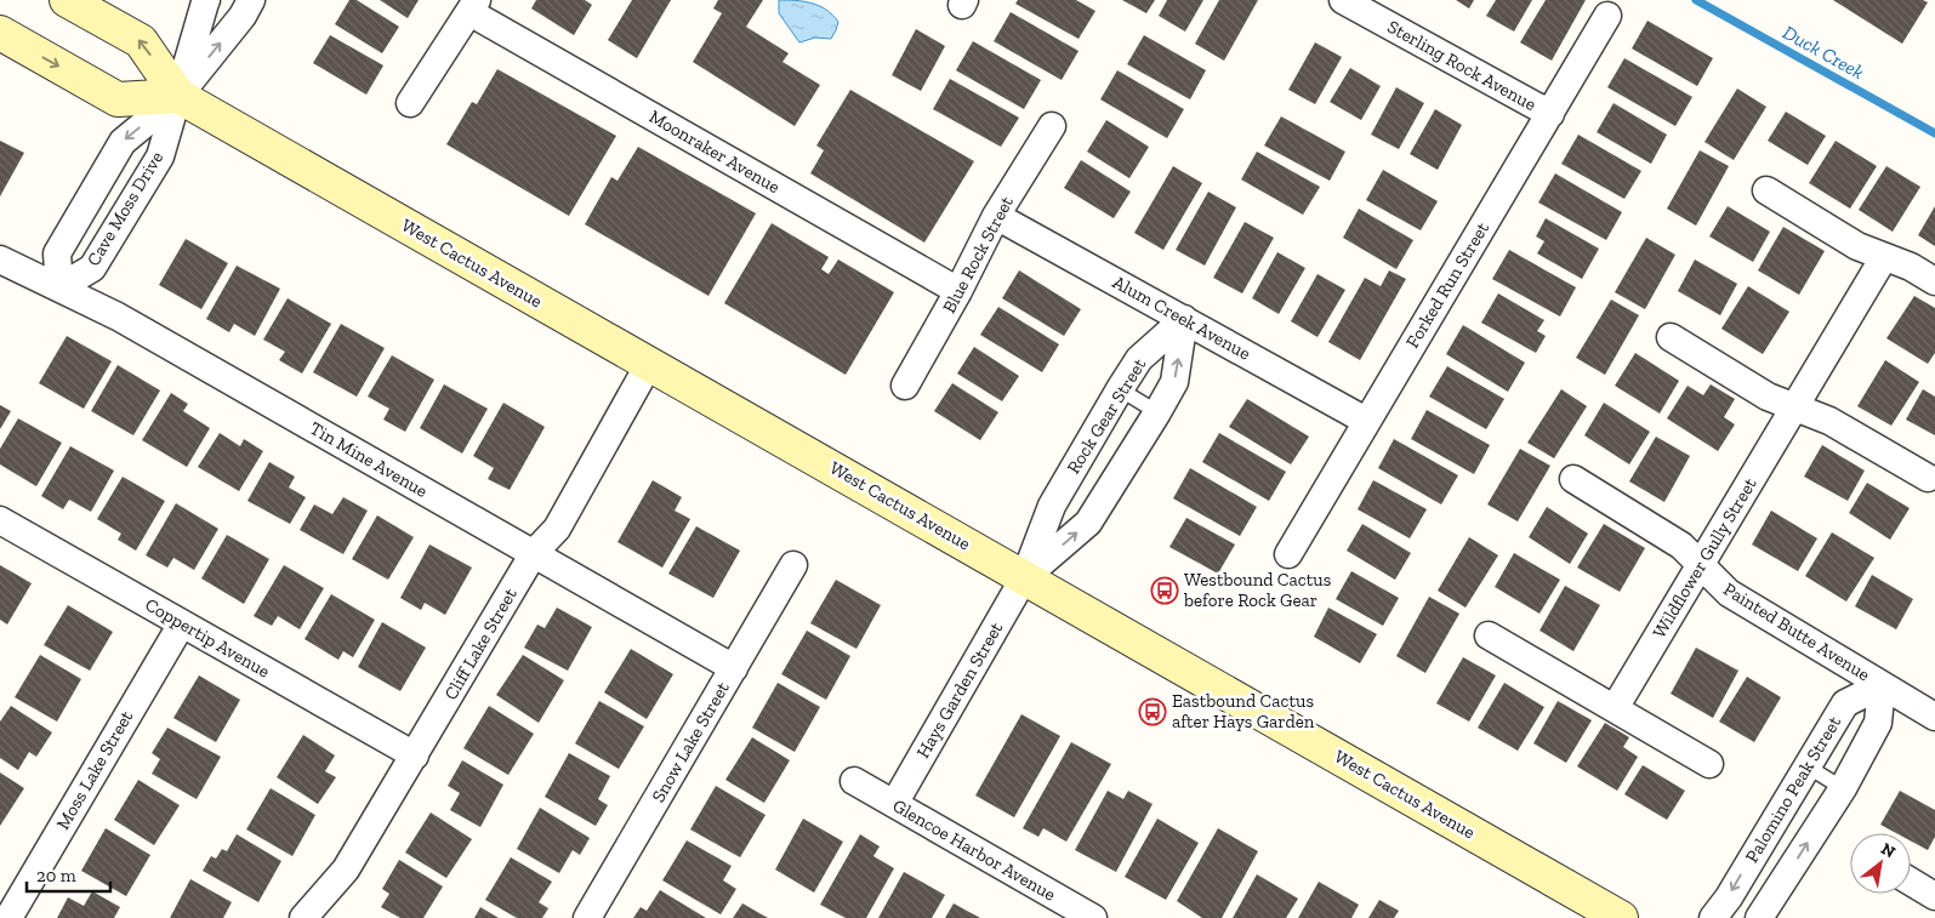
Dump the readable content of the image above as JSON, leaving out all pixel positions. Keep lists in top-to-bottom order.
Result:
{
  "streets": {
    "main road": ["West Cactus Avenue"],
    "street": [
      "Sterling Rock Avenue",
      "Moonraker Avenue",
      "Cave Moss Drive",
      "Blue Rock Street",
      "Forked Run Street",
      "Alum Creek Avenue",
      "Rock Gear Street",
      "Tin Mine Avenue",
      "Wildflower Gully Street",
      "Painted Butte Avenue",
      "Coppertip Avenue",
      "Cliff Lake Street",
      "Hays Garden Street",
      "Snow Lake Street",
      "Moss Lake Street",
      "Palomino Peak Street",
      "Glencoe Harbor Avenue"
    ]
  },
  "crossings": [
    ["Sterling Rock Avenue", "Forked Run Street"],
    ["Moonraker Avenue", "Blue Rock Street"],
    ["Cave Moss Drive", "West Cactus Avenue"],
    ["Cave Moss Drive", "Tin Mine Avenue"],
    ["Blue Rock Street", "Alum Creek Avenue"],
    ["West Cactus Avenue", "Rock Gear Street"],
    ["West Cactus Avenue", "Cliff Lake Street"],
    ["West Cactus Avenue", "Hays Garden Street"],
    ["Forked Run Street", "Alum Creek Avenue"],
    ["Alum Creek Avenue", "Rock Gear Street"],
    ["Rock Gear Street", "Hays Garden Street"],
    ["Tin Mine Avenue", "Cliff Lake Street"],
    ["Tin Mine Avenue", "Snow Lake Street"],
    ["Wildflower Gully Street", "Painted Butte Avenue"],
    ["Painted Butte Avenue", "Palomino Peak Street"],
    ["Coppertip Avenue", "Cliff Lake Street"],
    ["Coppertip Avenue", "Moss Lake Street"],
    ["Hays Garden Street", "Glencoe Harbor Avenue"]
  ],
  "water": ["Duck Creek"],
  "places": {
    "bus stop": ["Westbound Cactus before Rock Gear", "Eastbound Cactus after Hays Garden"]
  },
  "scale_bar": "20 m",
  "north": "top right"
}
